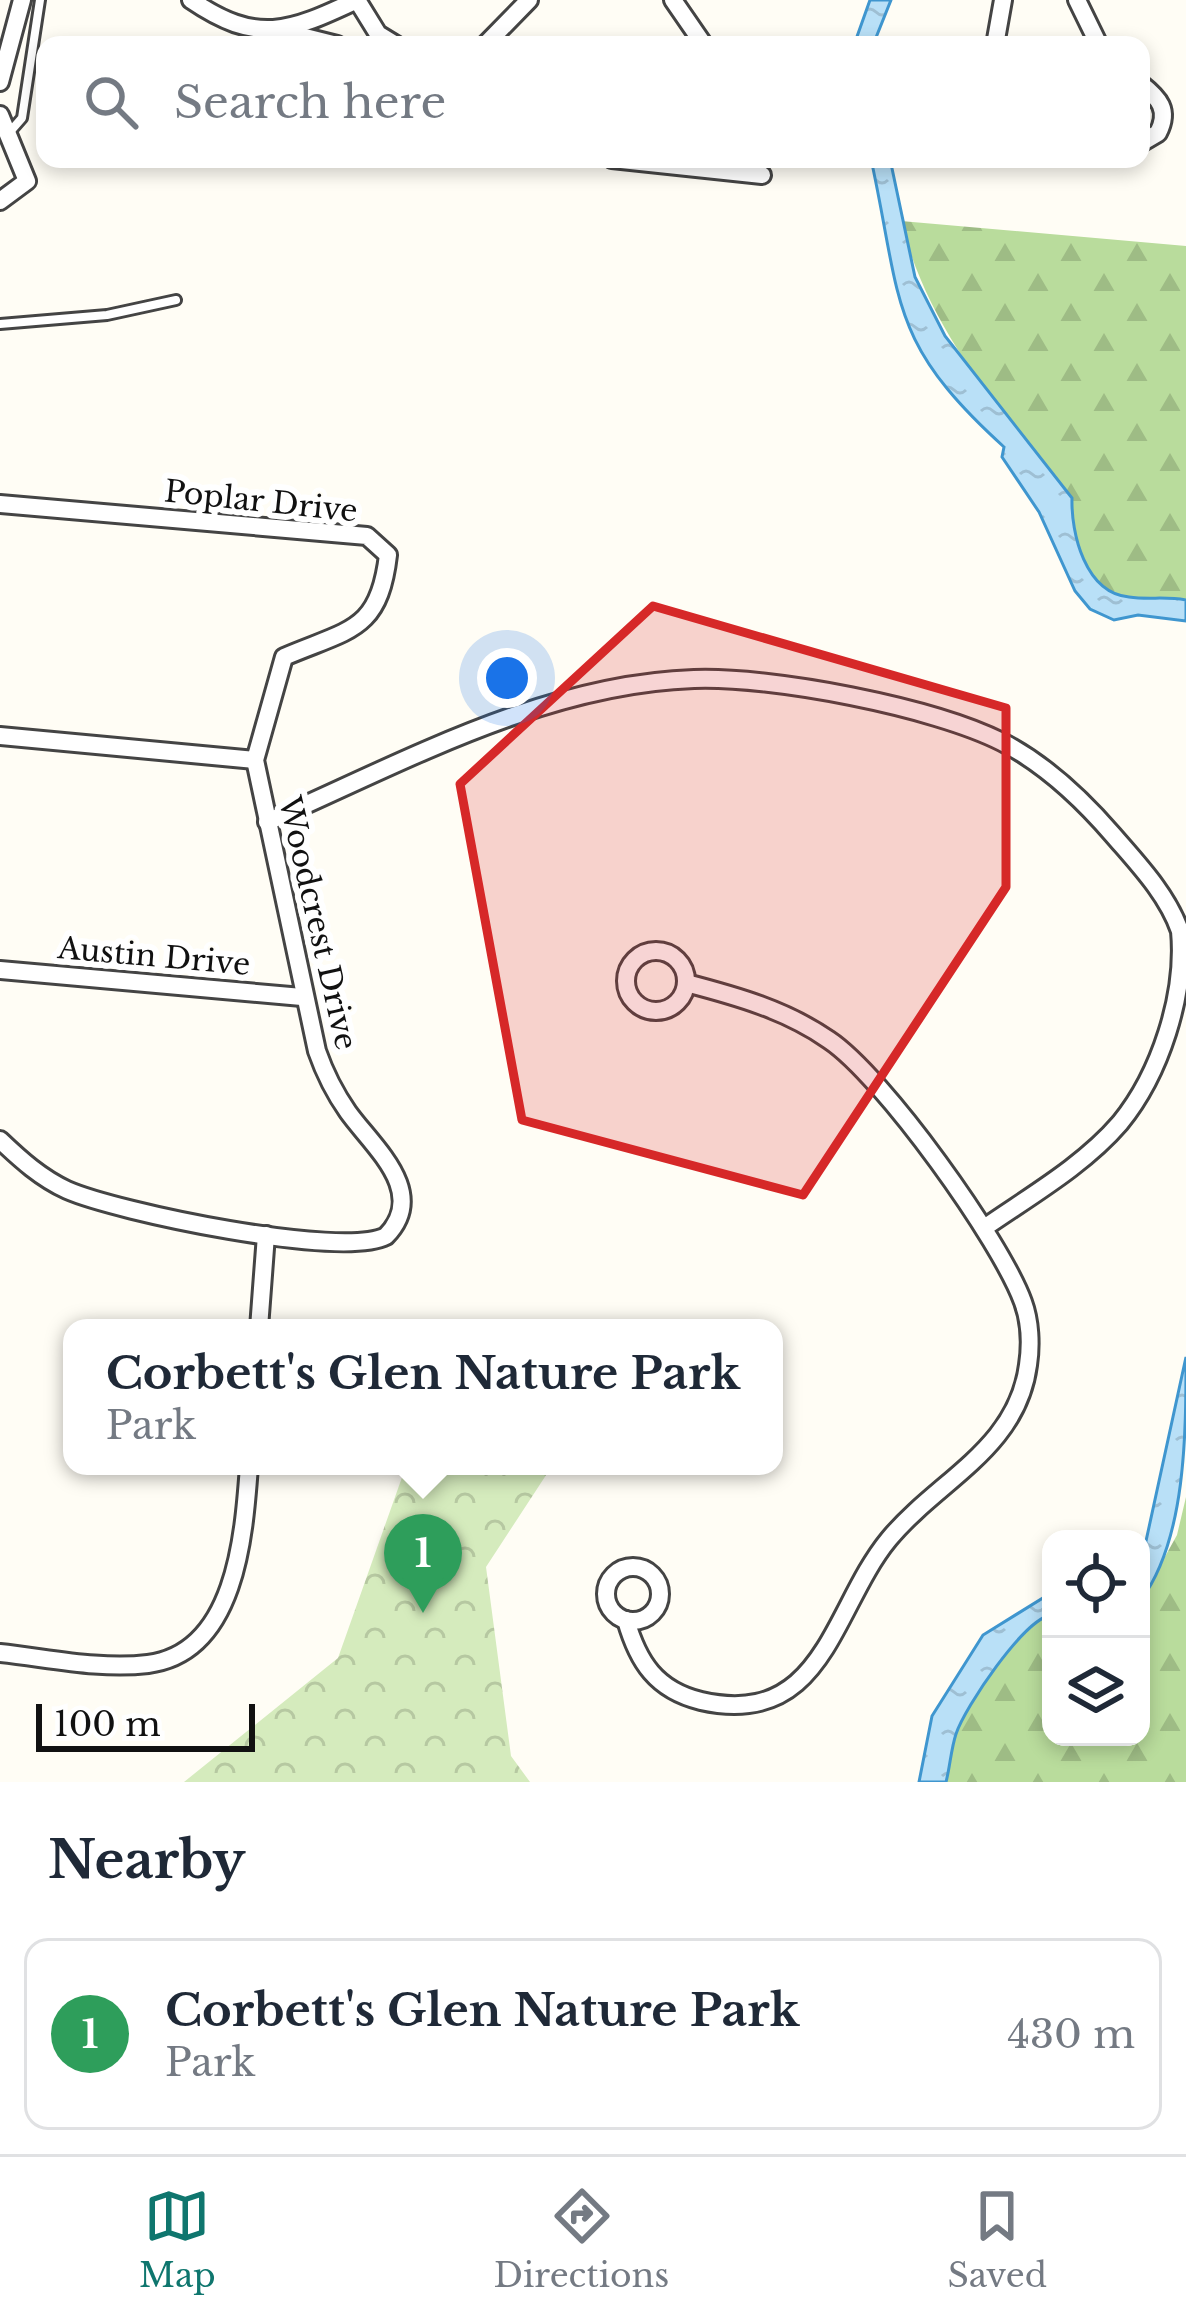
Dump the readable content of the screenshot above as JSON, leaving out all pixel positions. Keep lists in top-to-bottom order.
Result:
{
  "streets": {
    "street": ["Poplar Drive", "Woodcrest Drive", "Austin Drive"]
  },
  "crossings": [
    ["Poplar Drive", "Woodcrest Drive"],
    ["Woodcrest Drive", "Austin Drive"]
  ],
  "scale_bar": "100 m",
  "page": {
    "search": "Search here",
    "popup": ["Corbett's Glen Nature Park", "Park"],
    "pins": "1",
    "scale": "100 m",
    "heading": "Nearby",
    "list": [
      {
        "mark": "1",
        "name": "Corbett's Glen Nature Park",
        "note": "Park",
        "value": "430 m"
      }
    ],
    "nav": ["Map", "Directions", "Saved"]
  }
}
